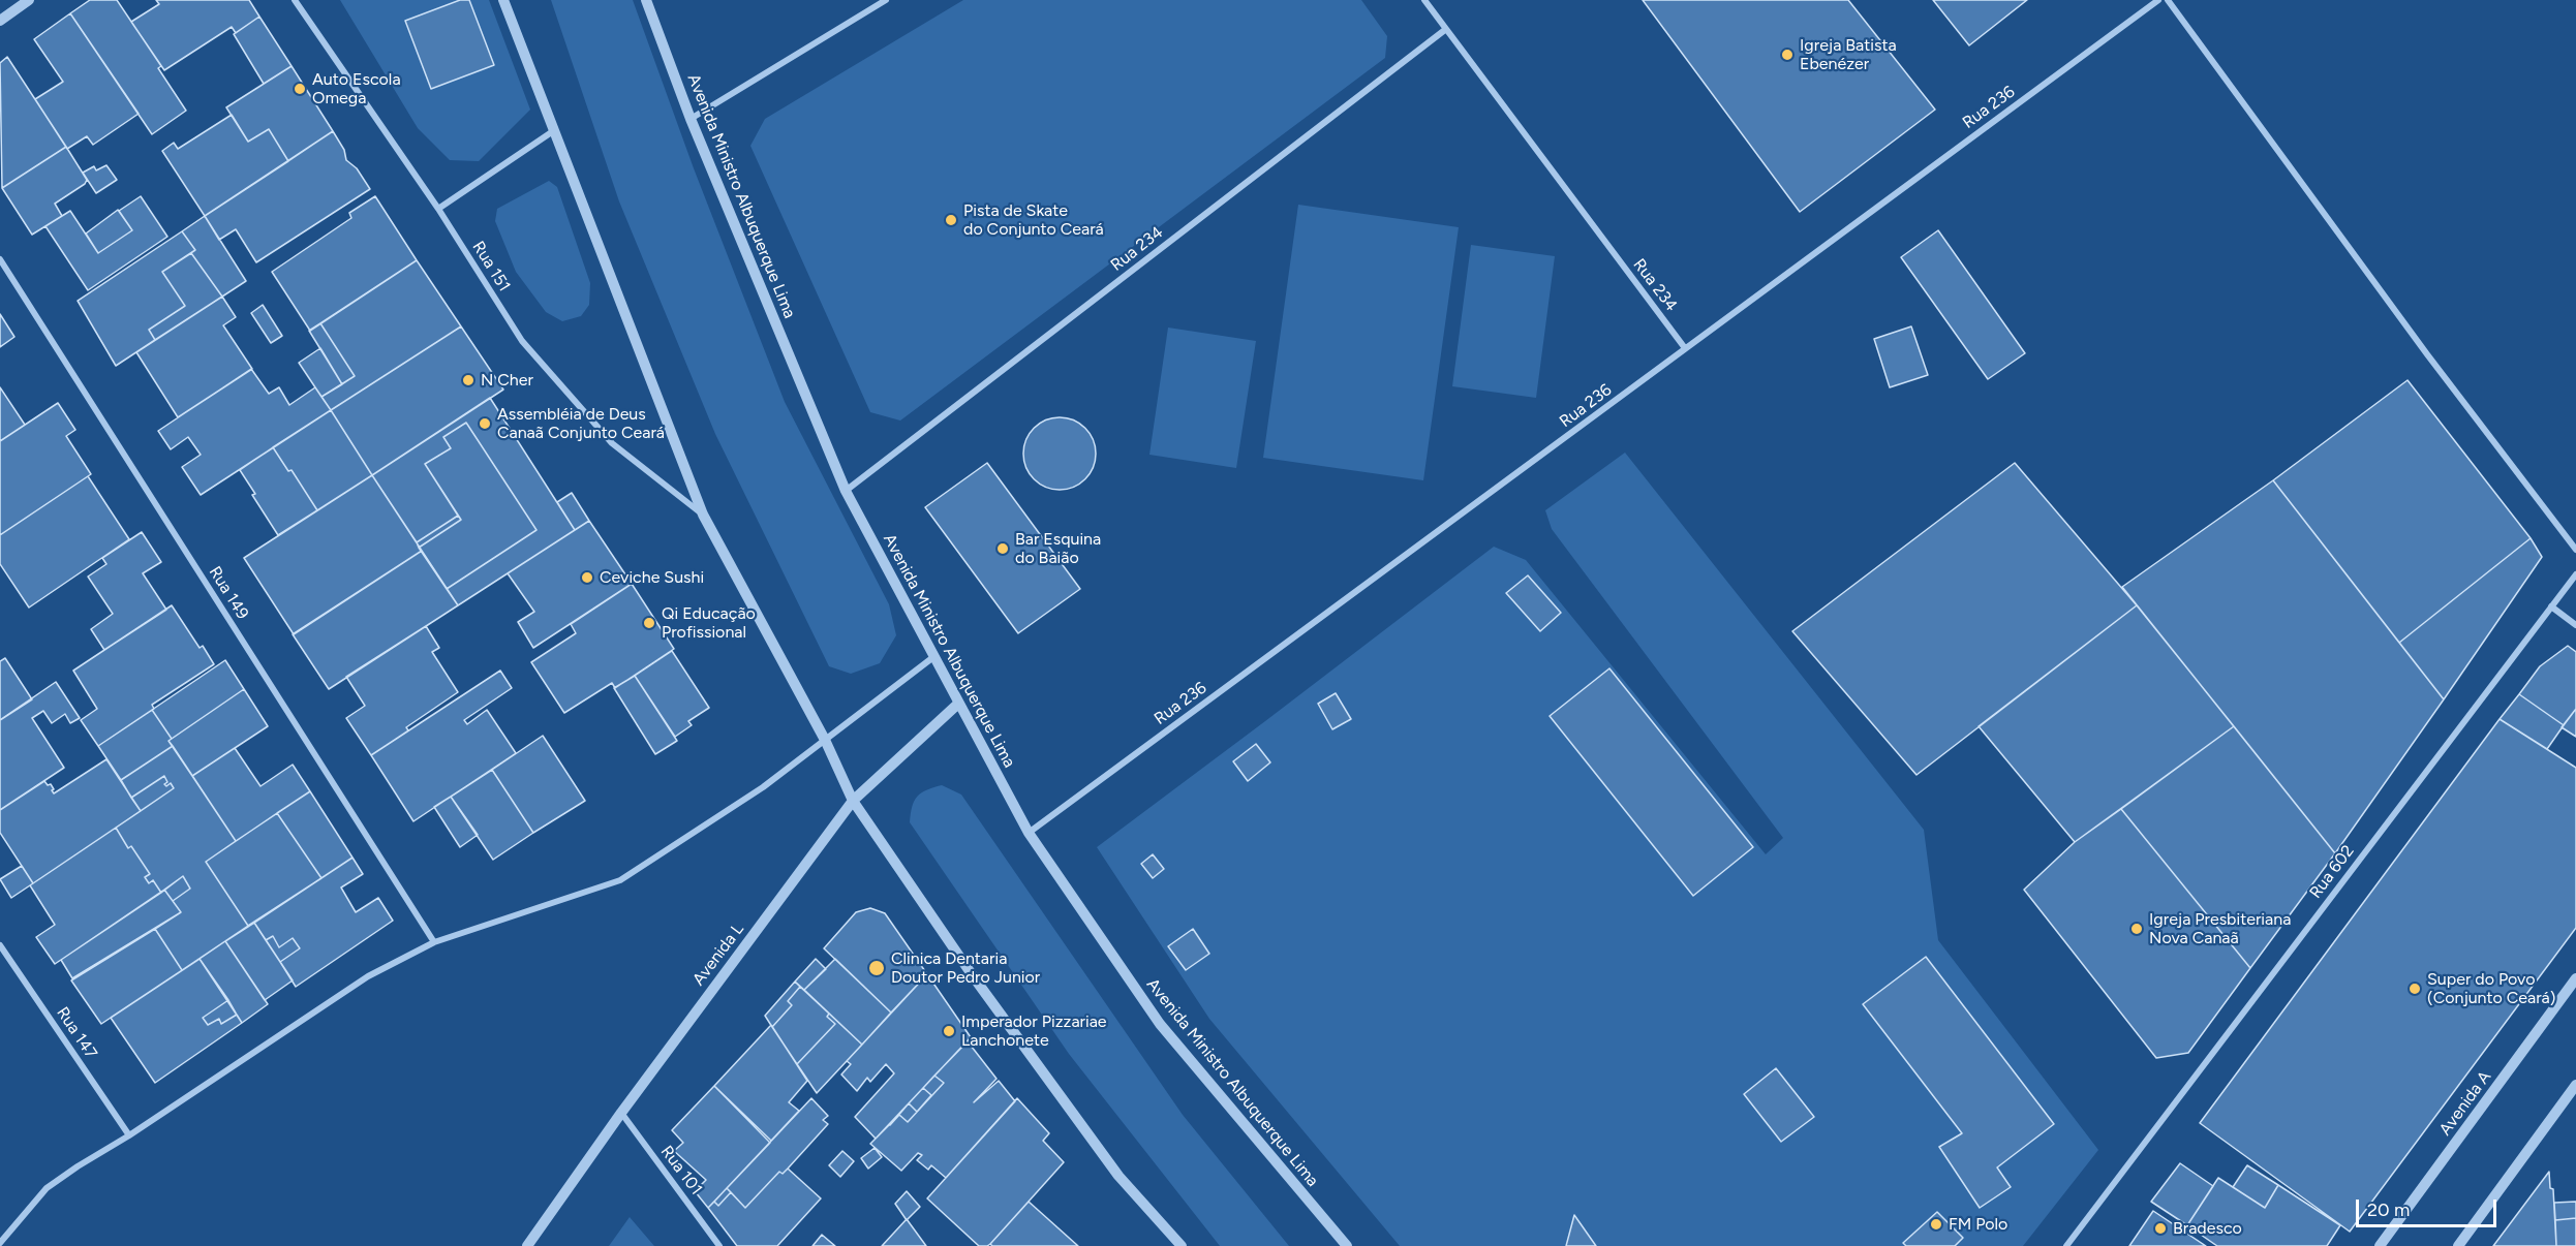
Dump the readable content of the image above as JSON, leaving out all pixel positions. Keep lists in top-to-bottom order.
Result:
{
  "streets": {
    "street": [
      "Rua 236",
      "Avenida Ministro Albuquerque Lima",
      "Rua 234",
      "Rua 151",
      "Rua 149",
      "Rua 602",
      "Avenida L",
      "Rua 147",
      "Avenida A",
      "Rua 101"
    ]
  },
  "crossings": [
    ["Rua 236", "Avenida Ministro Albuquerque Lima"],
    ["Rua 236", "Rua 234"],
    ["Avenida Ministro Albuquerque Lima", "Rua 234"],
    ["Avenida Ministro Albuquerque Lima", "Avenida L"],
    ["Avenida L", "Rua 101"]
  ],
  "places": [
    "Igreja Batista Ebenézer",
    "Auto Escola Omega",
    "Pista de Skate do Conjunto Ceará",
    "N Cher",
    "Assembléia de Deus Canaã Conjunto Ceará",
    "Bar Esquina do Baião",
    "Ceviche Sushi",
    "Qi Educação Profissional",
    "Igreja Presbiteriana Nova Canaã",
    "Clinica Dentaria Doutor Pedro Junior",
    "Super do Povo (Conjunto Ceará)",
    "Imperador Pizzariae Lanchonete",
    "FM Polo",
    "Bradesco"
  ],
  "scale_bar": "20 m"
}
